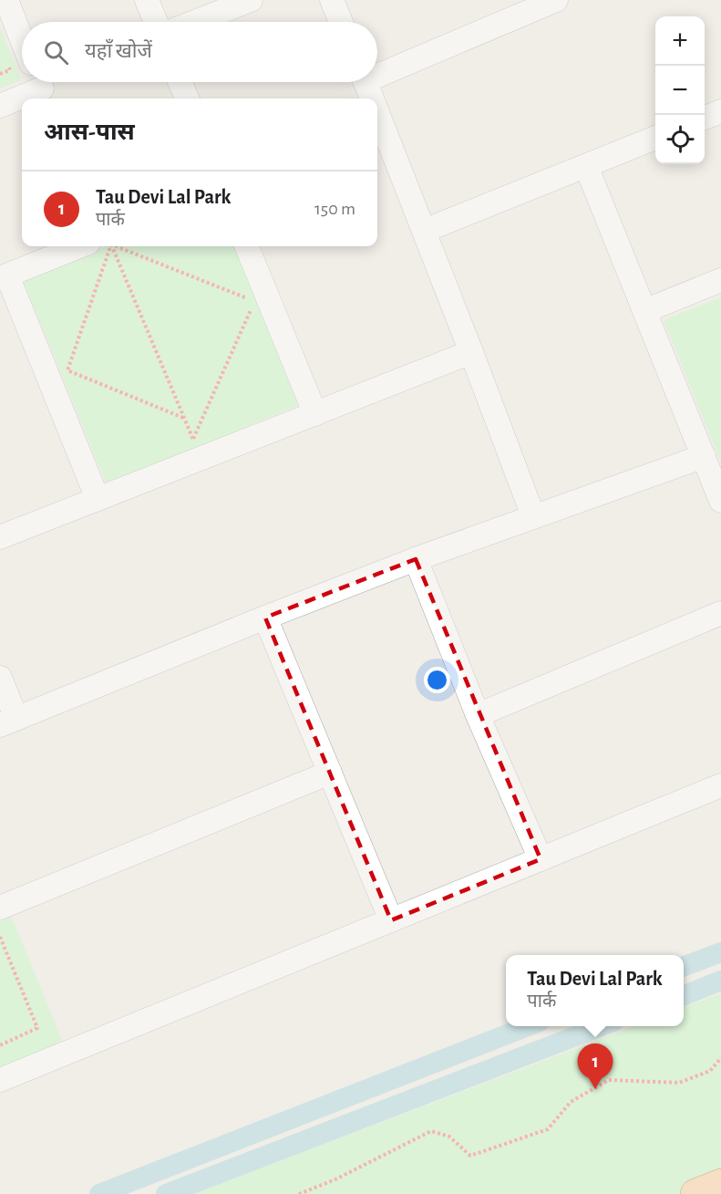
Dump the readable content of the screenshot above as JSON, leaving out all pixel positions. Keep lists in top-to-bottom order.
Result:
{
  "page": {
    "map_buttons": ["+", "−"],
    "search": "यहाँ खोजें",
    "heading": "आस-पास",
    "list": [
      {
        "mark": "1",
        "name": "Tau Devi Lal Park",
        "note": "पार्क",
        "value": "150 m"
      }
    ],
    "popup": ["Tau Devi Lal Park", "पार्क"],
    "pins": "1"
  }
}
